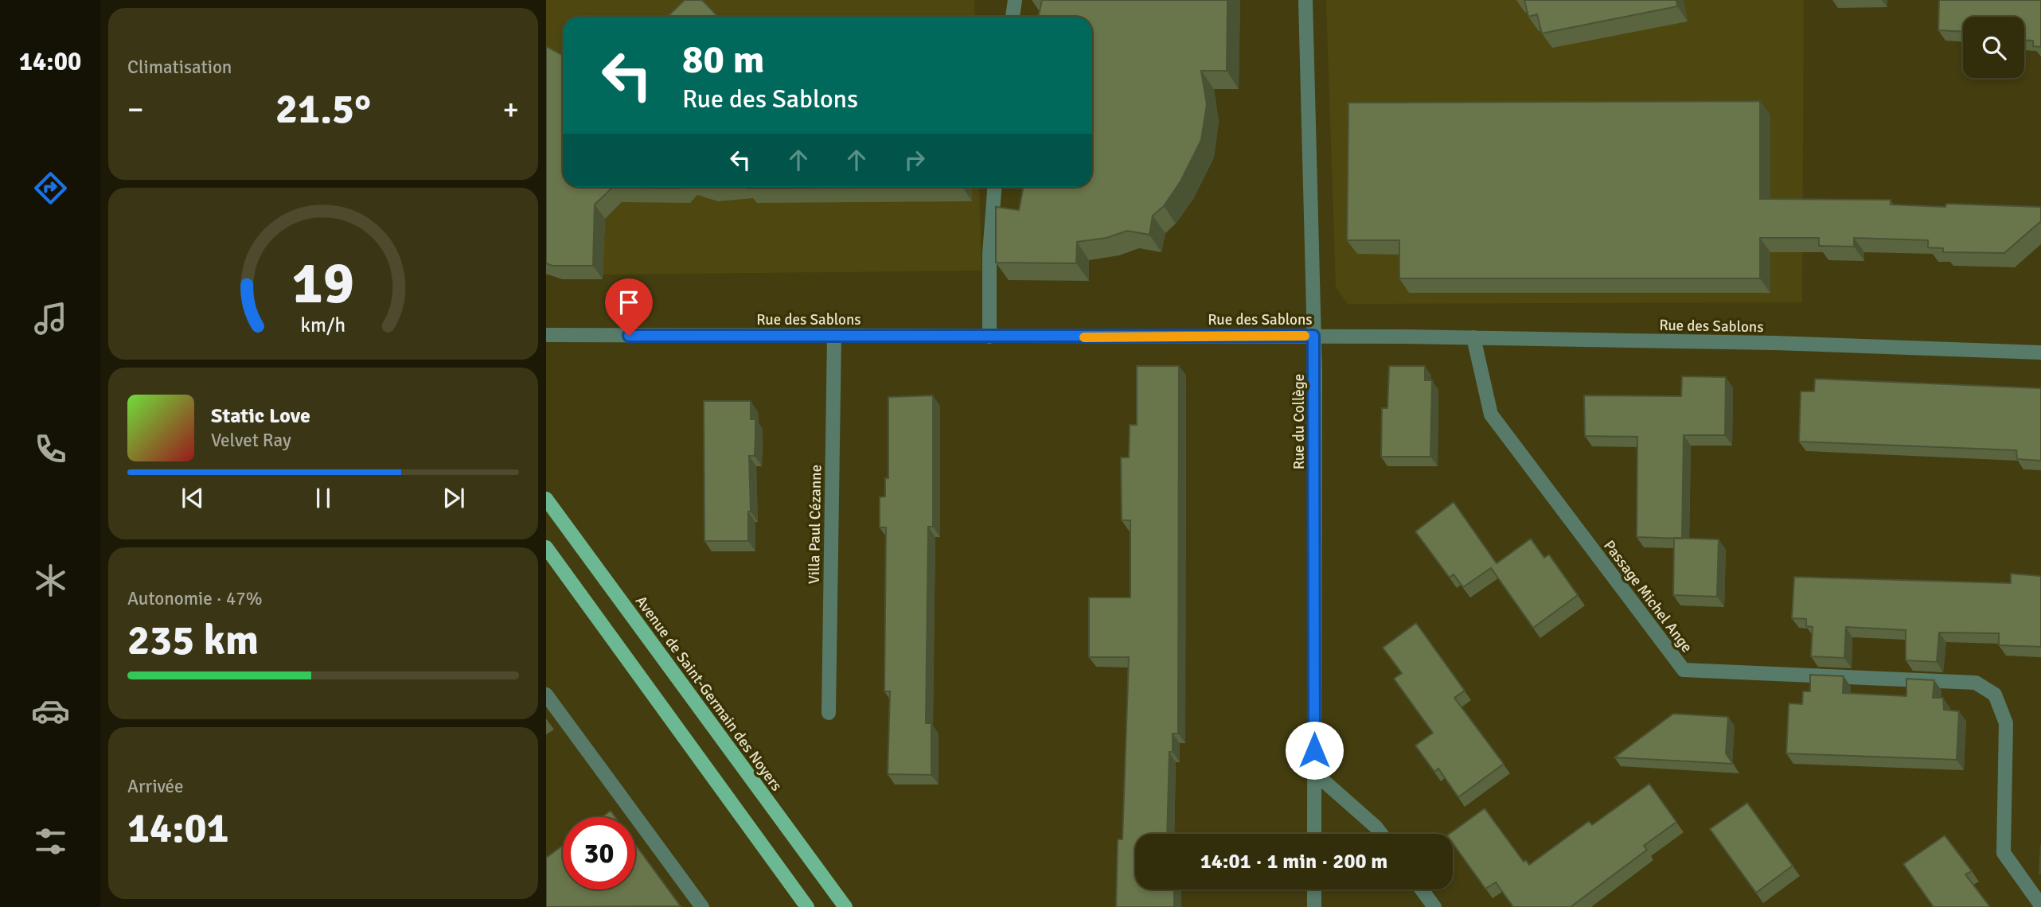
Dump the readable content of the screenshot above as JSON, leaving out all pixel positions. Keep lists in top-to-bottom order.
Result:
{
  "streets": {
    "main road": ["Avenue de Saint-Germain des Noyers"],
    "street": [
      "Rue des Sablons",
      "Rue du Collège",
      "Villa Paul Cézanne",
      "Passage Michel Ange"
    ]
  },
  "crossings": [
    ["Rue des Sablons", "Rue du Collège"],
    ["Rue des Sablons", "Villa Paul Cézanne"],
    ["Rue des Sablons", "Passage Michel Ange"]
  ],
  "page": {
    "tabs": "14:00",
    "tile": [
      "Climatisation",
      ["Autonomie · 47%", "235 km"],
      ["Arrivée", "14:01"]
    ],
    "turn": ["80 m", "Rue des Sablons"],
    "heat": ["−", "21.5°", "+"],
    "song": ["Static Love", "Velvet Ray"],
    "limit": "30",
    "trip": "14:01 · 1 min · 200 m",
    "gauge": ["19", "km/h"]
  }
}
